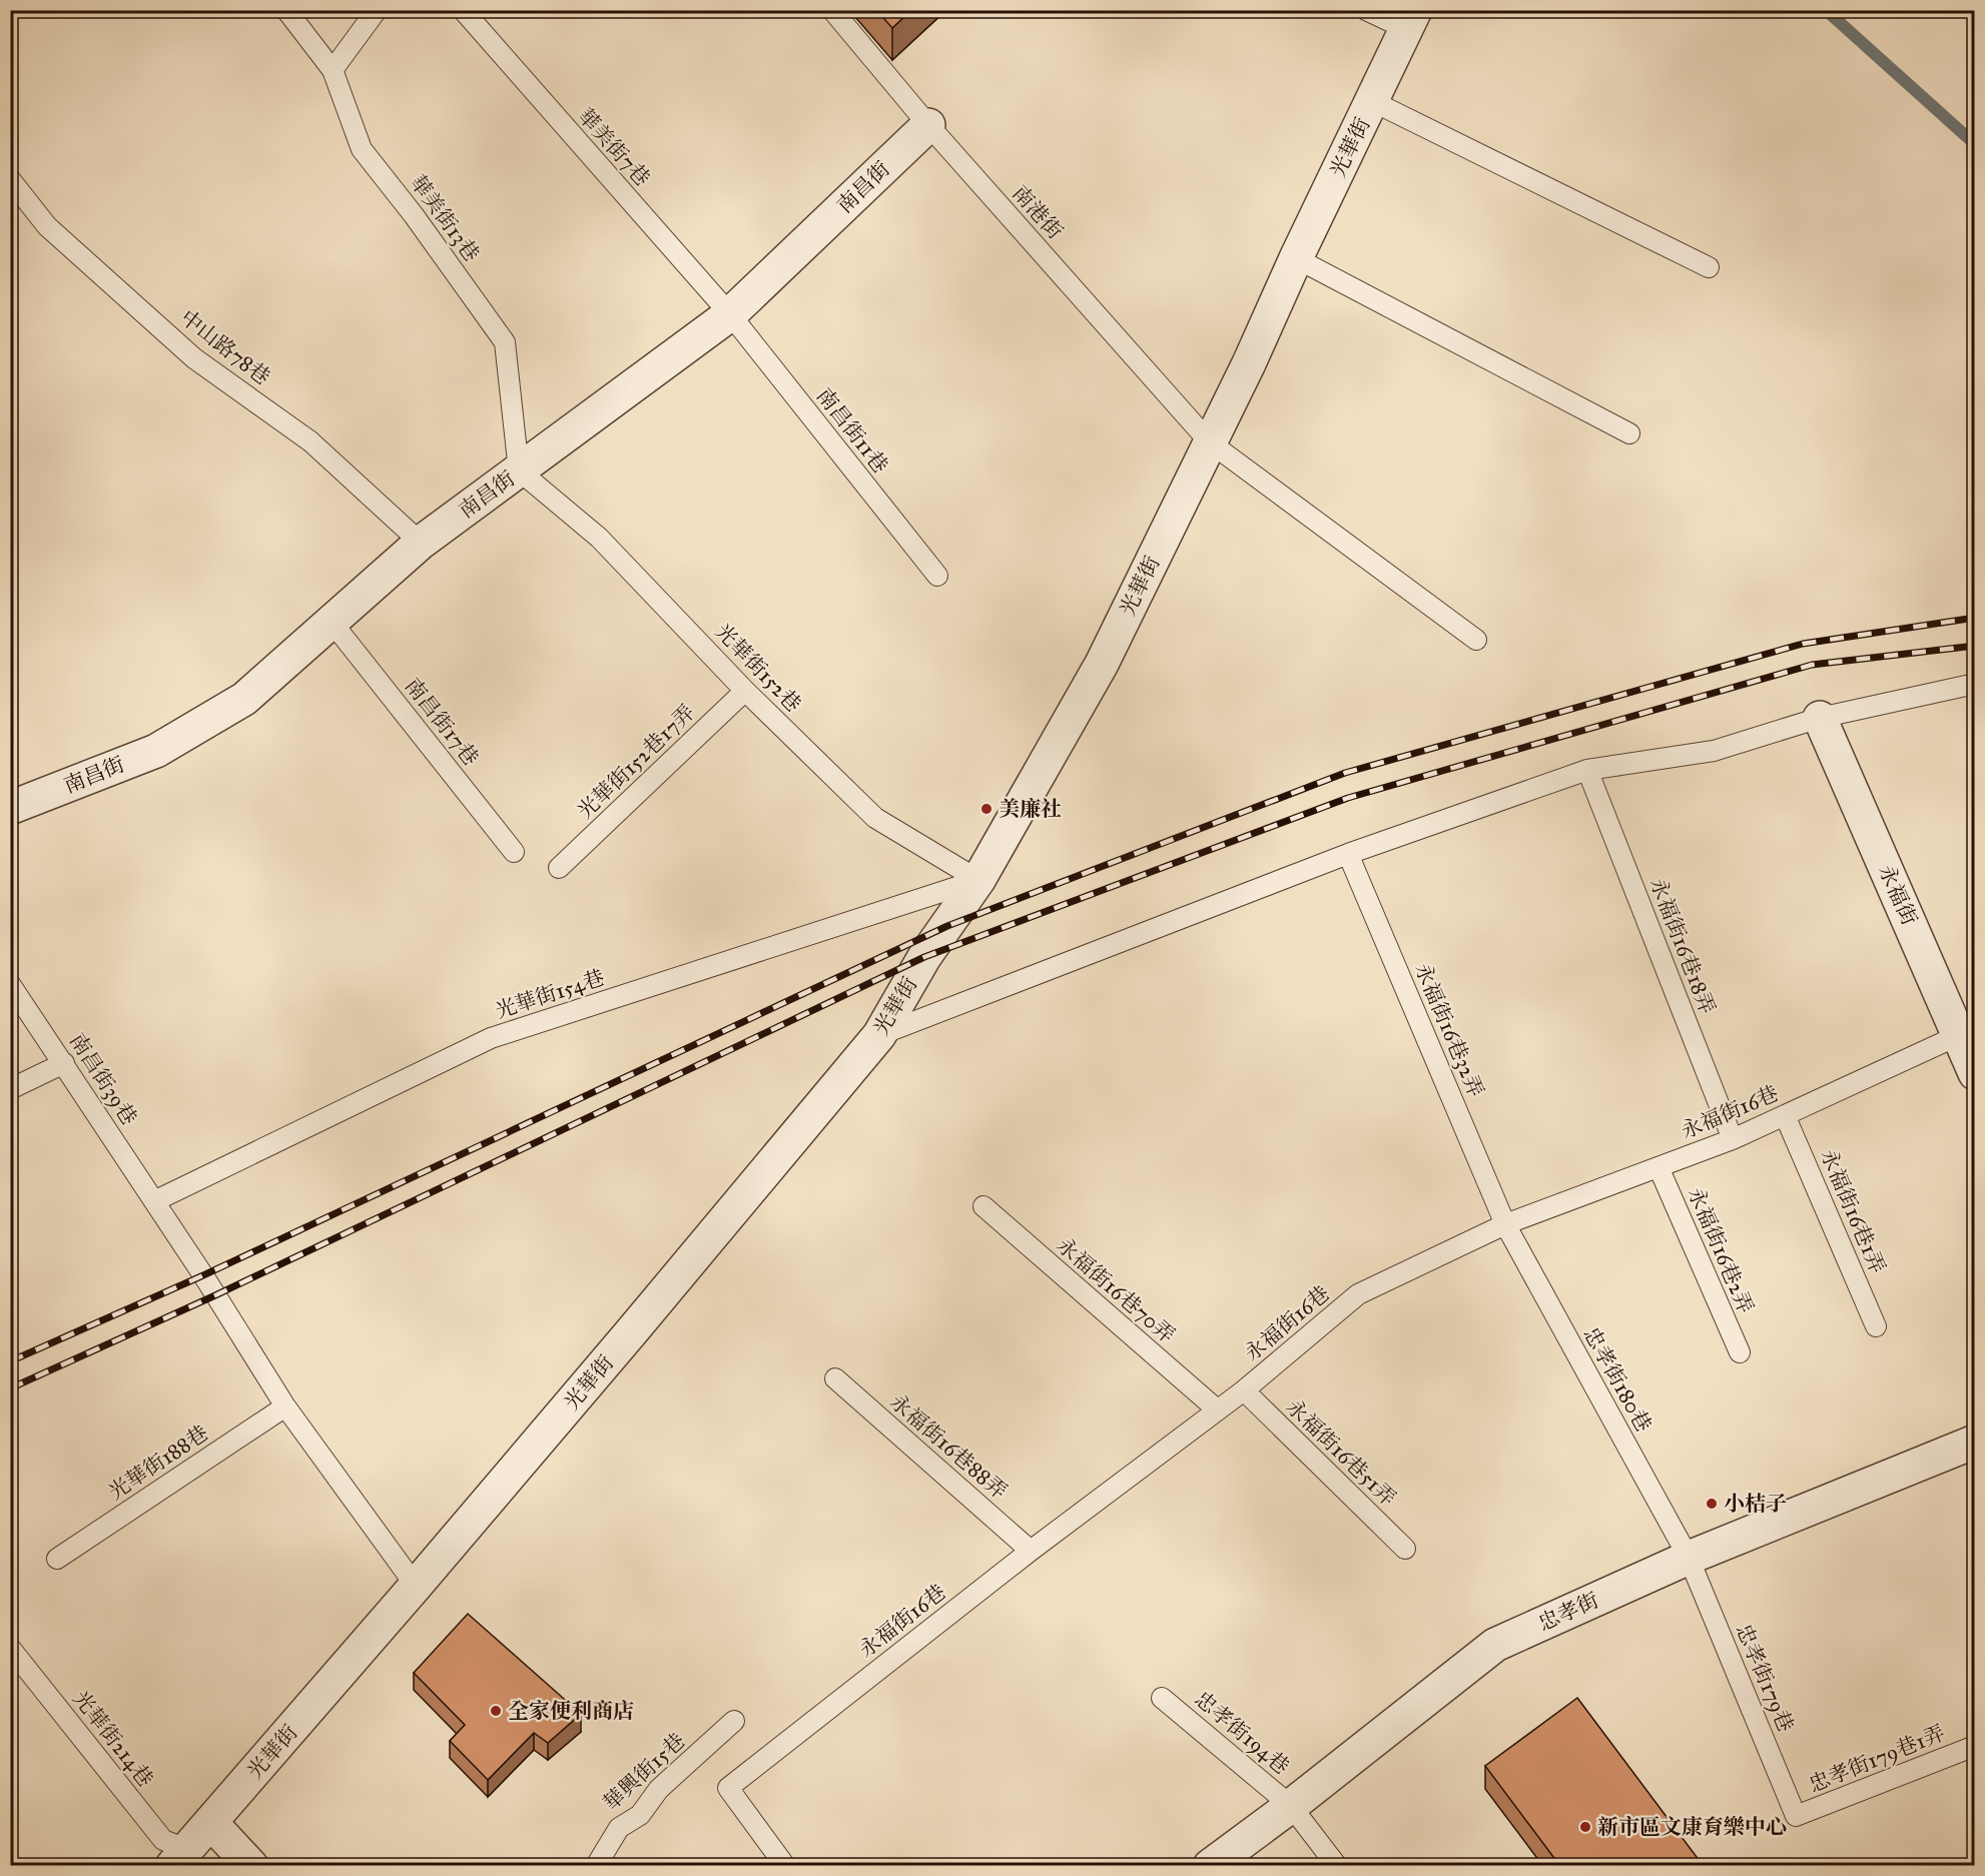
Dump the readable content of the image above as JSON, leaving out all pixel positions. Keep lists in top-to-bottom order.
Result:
{
  "streets": {
    "street": [
      "光華街",
      "南昌街",
      "永福街",
      "忠孝街"
    ],
    "lane": [
      "華美街7巷",
      "南港街",
      "華美街13巷",
      "中山路78巷",
      "南昌街11巷",
      "光華街152巷",
      "南昌街17巷",
      "光華街152巷17弄",
      "永福街16巷18弄",
      "光華街154巷",
      "永福街16巷32弄",
      "南昌街39巷",
      "永福街16巷",
      "永福街16巷1弄",
      "永福街16巷2弄",
      "永福街16巷70弄",
      "忠孝街180巷",
      "永福街16巷88弄",
      "永福街16巷51弄",
      "光華街188巷",
      "忠孝街179巷",
      "忠孝街194巷",
      "光華街214巷",
      "忠孝街179巷1弄",
      "華興街15巷"
    ]
  },
  "crossings": [
    ["華美街7巷", "南昌街"],
    ["華美街7巷", "南昌街11巷"],
    ["光華街", "南港街"],
    ["光華街", "光華街152巷"],
    ["光華街", "光華街154巷"],
    ["光華街", "光華街214巷"],
    ["南昌街", "南港街"],
    ["南昌街", "華美街13巷"],
    ["南昌街", "中山路78巷"],
    ["南昌街", "南昌街11巷"],
    ["南昌街", "光華街152巷"],
    ["南昌街", "南昌街17巷"],
    ["華美街13巷", "光華街152巷"],
    ["光華街152巷", "光華街152巷17弄"],
    ["光華街152巷", "光華街154巷"],
    ["永福街", "永福街16巷"],
    ["永福街16巷18弄", "永福街16巷"],
    ["光華街154巷", "南昌街39巷"],
    ["永福街16巷32弄", "永福街16巷"],
    ["永福街16巷32弄", "忠孝街180巷"],
    ["永福街16巷", "永福街16巷1弄"],
    ["永福街16巷", "永福街16巷2弄"],
    ["永福街16巷", "永福街16巷70弄"],
    ["永福街16巷", "忠孝街180巷"],
    ["永福街16巷", "永福街16巷88弄"],
    ["永福街16巷", "永福街16巷51弄"],
    ["忠孝街180巷", "忠孝街"],
    ["忠孝街180巷", "忠孝街179巷"],
    ["忠孝街", "忠孝街179巷"],
    ["忠孝街", "忠孝街194巷"],
    ["忠孝街179巷", "忠孝街179巷1弄"]
  ],
  "places": [
    "美廉社",
    "小桔子",
    "全家便利商店",
    "新市區文康育樂中心"
  ]
}
